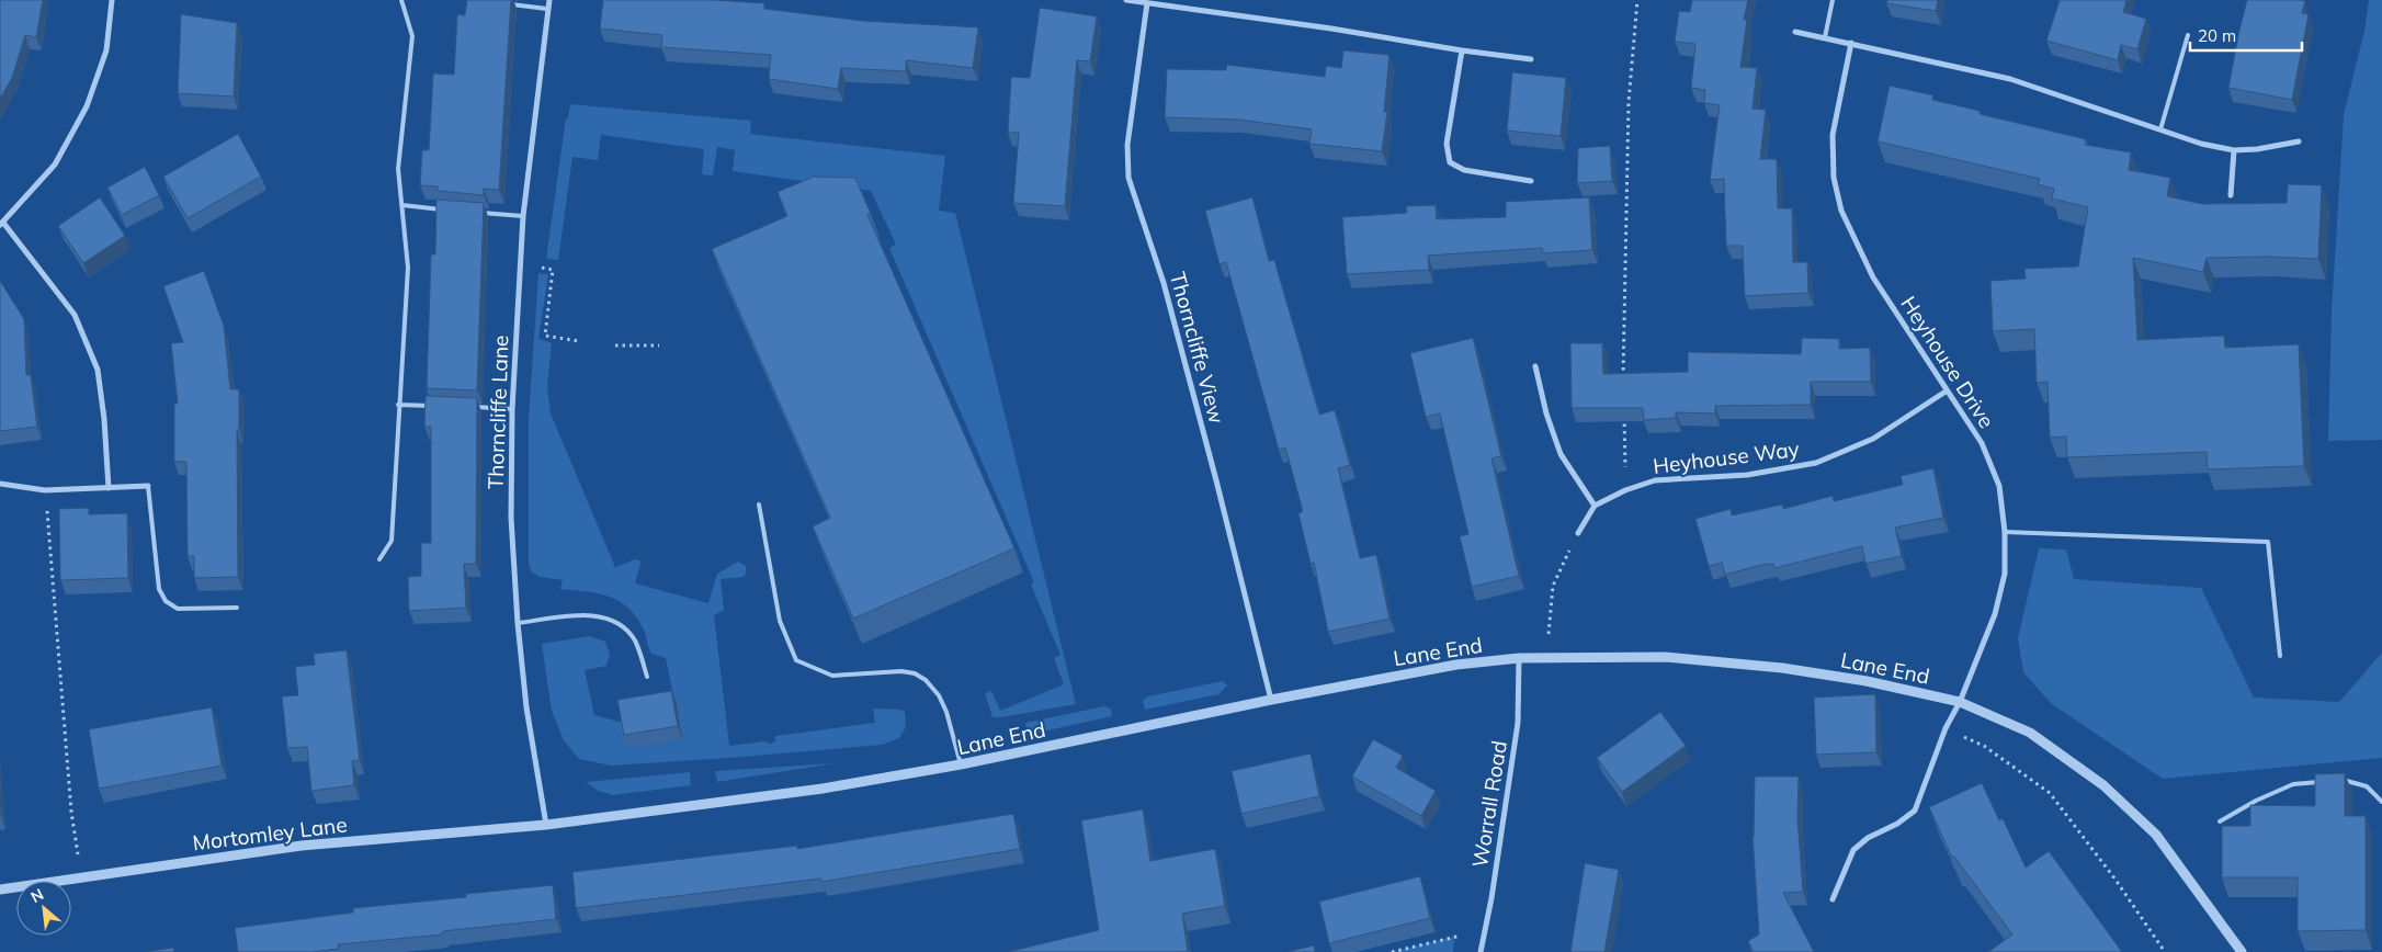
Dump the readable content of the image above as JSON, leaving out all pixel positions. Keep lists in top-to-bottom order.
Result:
{
  "streets": {
    "street": [
      "Thorncliffe View",
      "Heyhouse Drive",
      "Thorncliffe Lane",
      "Heyhouse Way",
      "Lane End",
      "Worrall Road",
      "Mortomley Lane"
    ]
  },
  "crossings": [
    ["Thorncliffe View", "Lane End"],
    ["Heyhouse Drive", "Heyhouse Way"],
    ["Heyhouse Drive", "Lane End"],
    ["Thorncliffe Lane", "Lane End"],
    ["Thorncliffe Lane", "Mortomley Lane"],
    ["Lane End", "Worrall Road"],
    ["Lane End", "Mortomley Lane"]
  ],
  "scale_bar": "20 m",
  "north": "top left"
}
